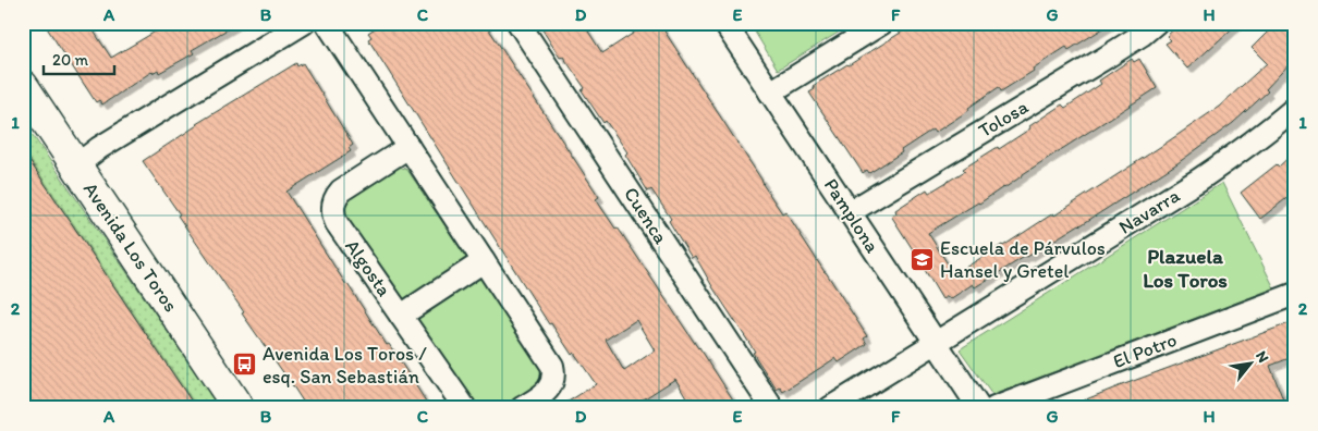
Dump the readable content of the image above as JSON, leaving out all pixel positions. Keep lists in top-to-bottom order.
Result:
{
  "streets": {
    "main road": ["Avenida Los Toros"],
    "street": [
      "Tolosa",
      "Navarra",
      "Cuenca",
      "Pamplona",
      "Algosta",
      "El Potro"
    ]
  },
  "crossings": [
    ["Tolosa", "Pamplona"],
    ["Navarra", "Pamplona"]
  ],
  "districts": ["Plazuela Los Toros"],
  "places": {
    "school or university": ["Escuela de Párvulos Hansel y Gretel"],
    "bus stop": ["Avenida Los Toros / esq. San Sebastián"]
  },
  "scale_bar": "20 m",
  "north": "top right",
  "grid": {
    "columns": [
      "A",
      "B",
      "C",
      "D",
      "E",
      "F",
      "G",
      "H"
    ],
    "rows": ["1", "2"]
  }
}
